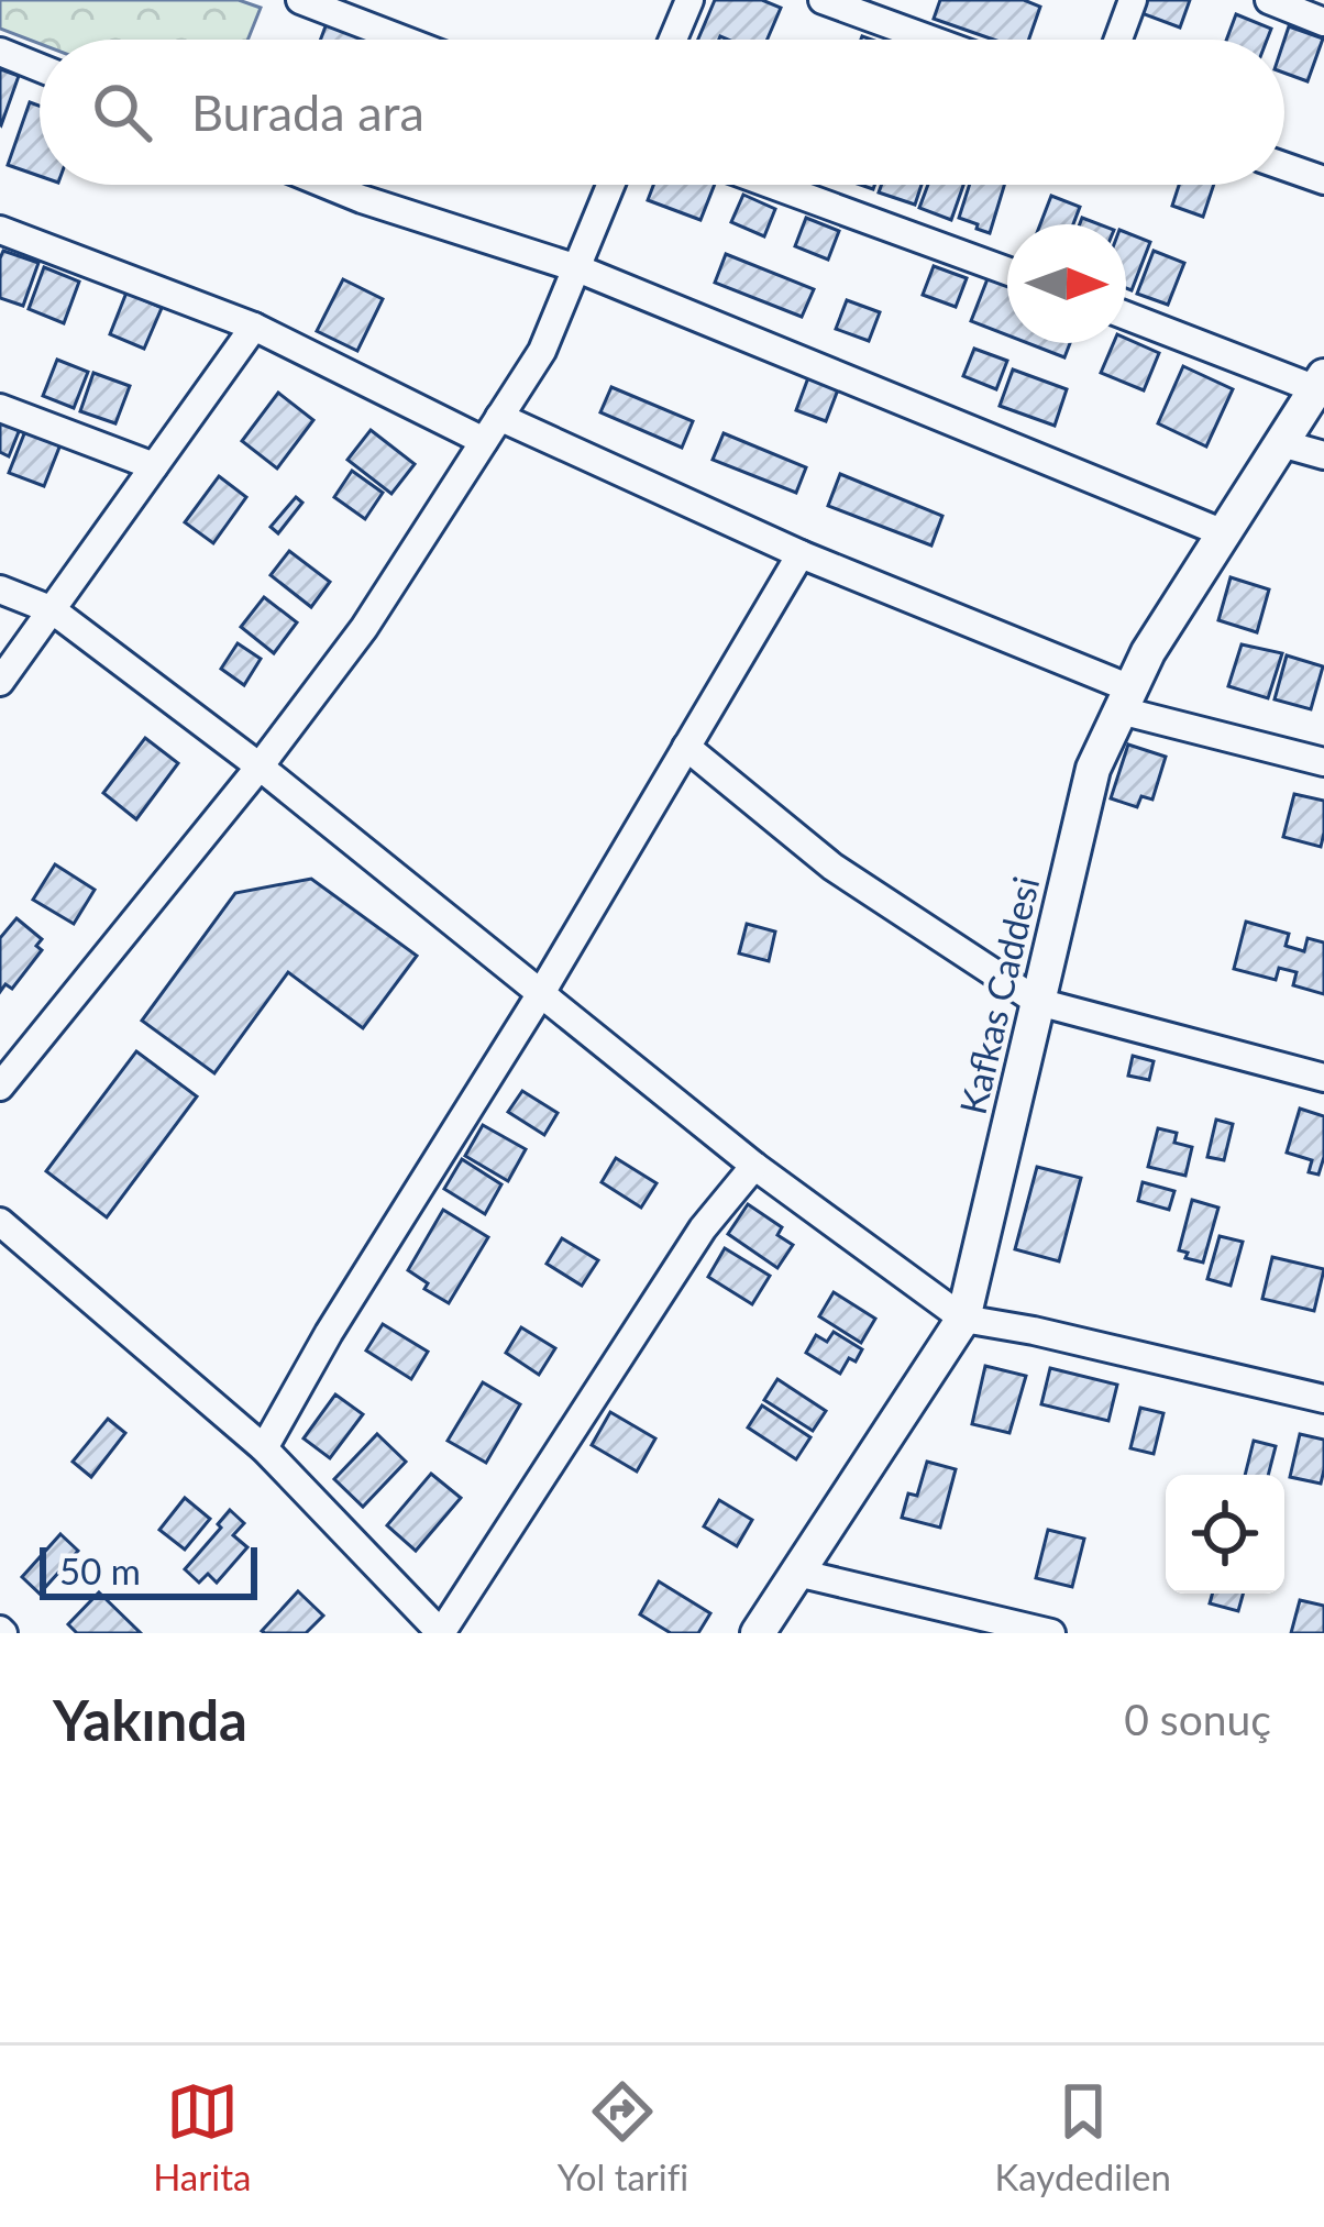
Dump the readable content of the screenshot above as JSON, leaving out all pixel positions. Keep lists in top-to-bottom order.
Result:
{
  "streets": {
    "street": ["Kafkas Caddesi"]
  },
  "scale_bar": "50 m",
  "north": "right",
  "page": {
    "search": "Burada ara",
    "scale": "50 m",
    "heading": ["Yakında", "0 sonuç"],
    "nav": ["Harita", "Yol tarifi", "Kaydedilen"]
  }
}
